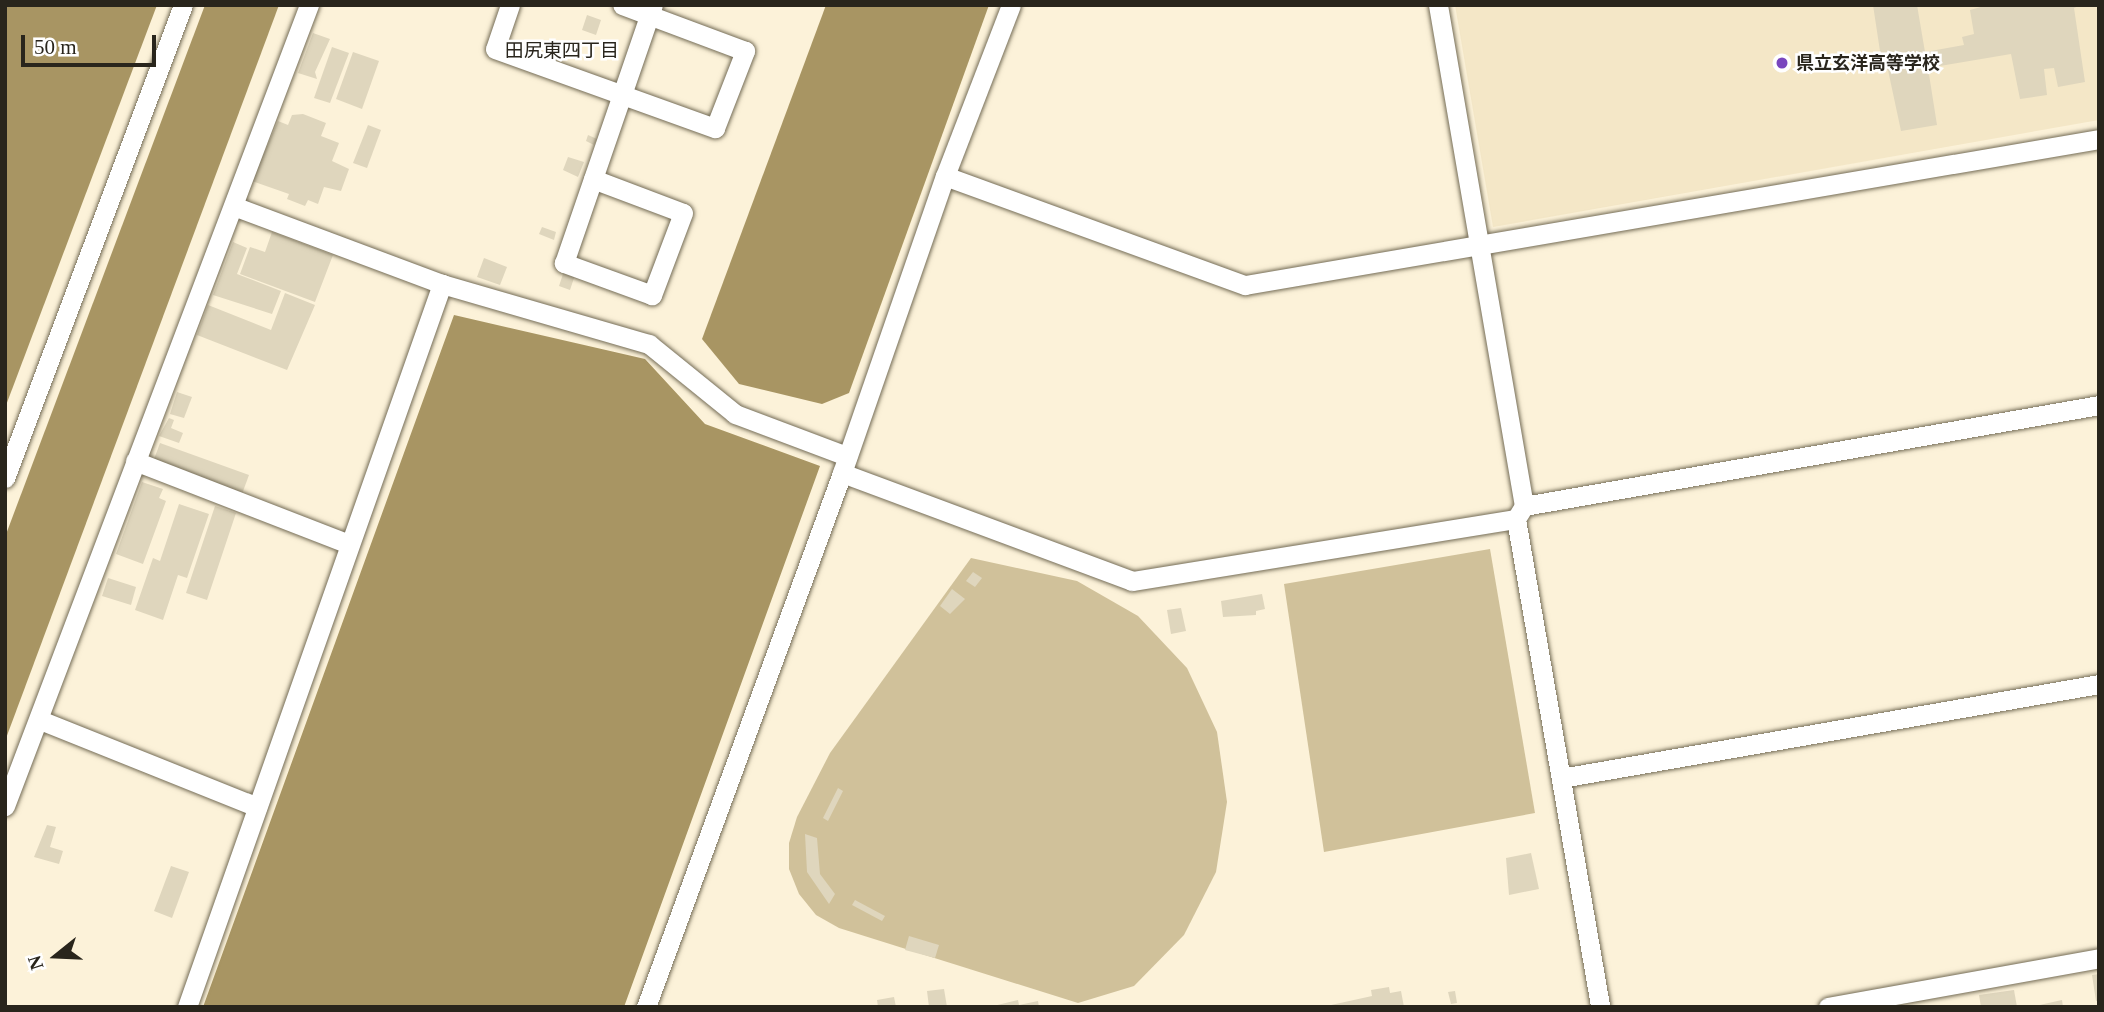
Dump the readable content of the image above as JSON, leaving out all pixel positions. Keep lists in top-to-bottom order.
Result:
{
  "districts": ["田尻東四丁目"],
  "places": ["県立玄洋高等学校"],
  "scale_bar": "50 m",
  "north": "left"
}
